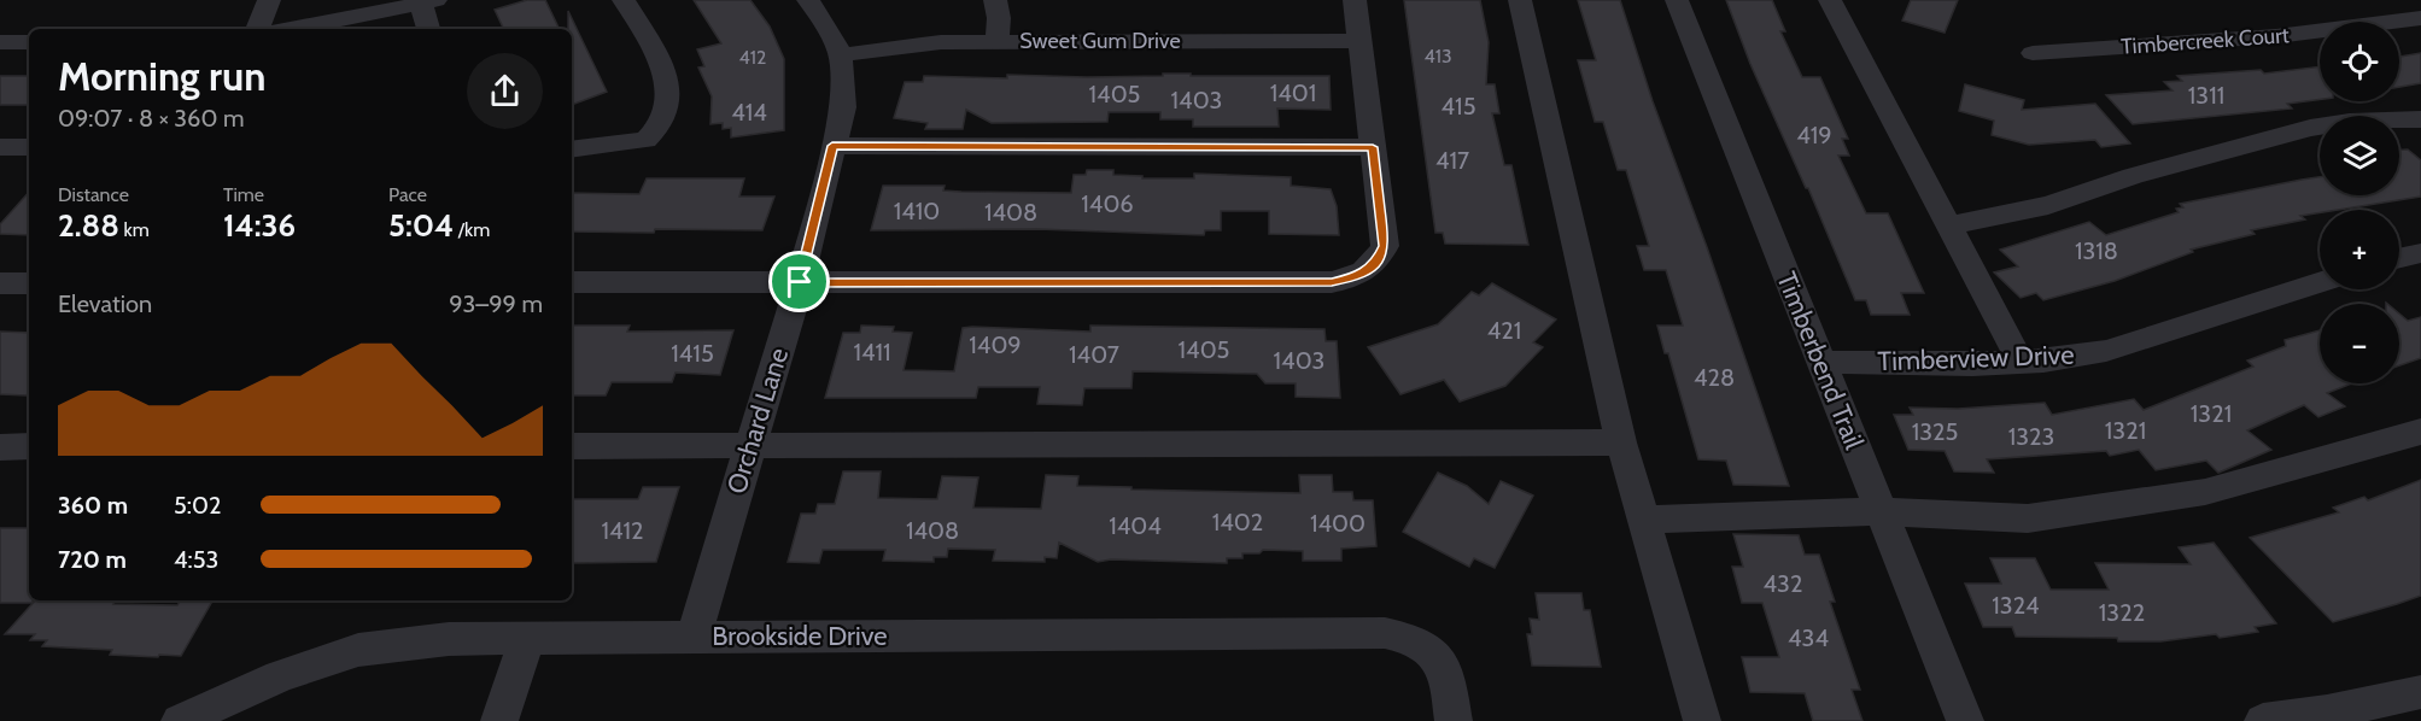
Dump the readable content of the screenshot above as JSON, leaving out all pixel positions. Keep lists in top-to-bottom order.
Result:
{
  "streets": {
    "street": [
      "Sweet Gum Drive",
      "Timbercreek Court",
      "Timberview Drive",
      "Timberbend Trail",
      "Orchard Lane",
      "Brookside Drive"
    ]
  },
  "crossings": [
    ["Sweet Gum Drive", "Orchard Lane"],
    ["Timberview Drive", "Timberbend Trail"],
    ["Orchard Lane", "Brookside Drive"]
  ],
  "house_numbers": [
    "413",
    "412",
    "1401",
    "1405",
    "1311",
    "1403",
    "415",
    "414",
    "419",
    "417",
    "1406",
    "1410",
    "1408",
    "1318",
    "421",
    "1409",
    "1405",
    "1411",
    "1415",
    "1407",
    "1403",
    "428",
    "1321",
    "1321",
    "1325",
    "1323",
    "1402",
    "1400",
    "1404",
    "1412",
    "1408",
    "432",
    "1324",
    "1322",
    "434"
  ],
  "page": {
    "map_buttons": ["+", "−"],
    "heading": ["Morning run", "09:07 · 8 × 360 m"],
    "stats": [
      ["Distance", "2.88 km"],
      ["Time", "14:36"],
      ["Pace", "5:04 /km"]
    ],
    "chart": ["Elevation", "93–99 m"],
    "list": [
      {
        "name": "360 m",
        "note": "5:02"
      },
      {
        "name": "720 m",
        "note": "4:53"
      }
    ]
  }
}
